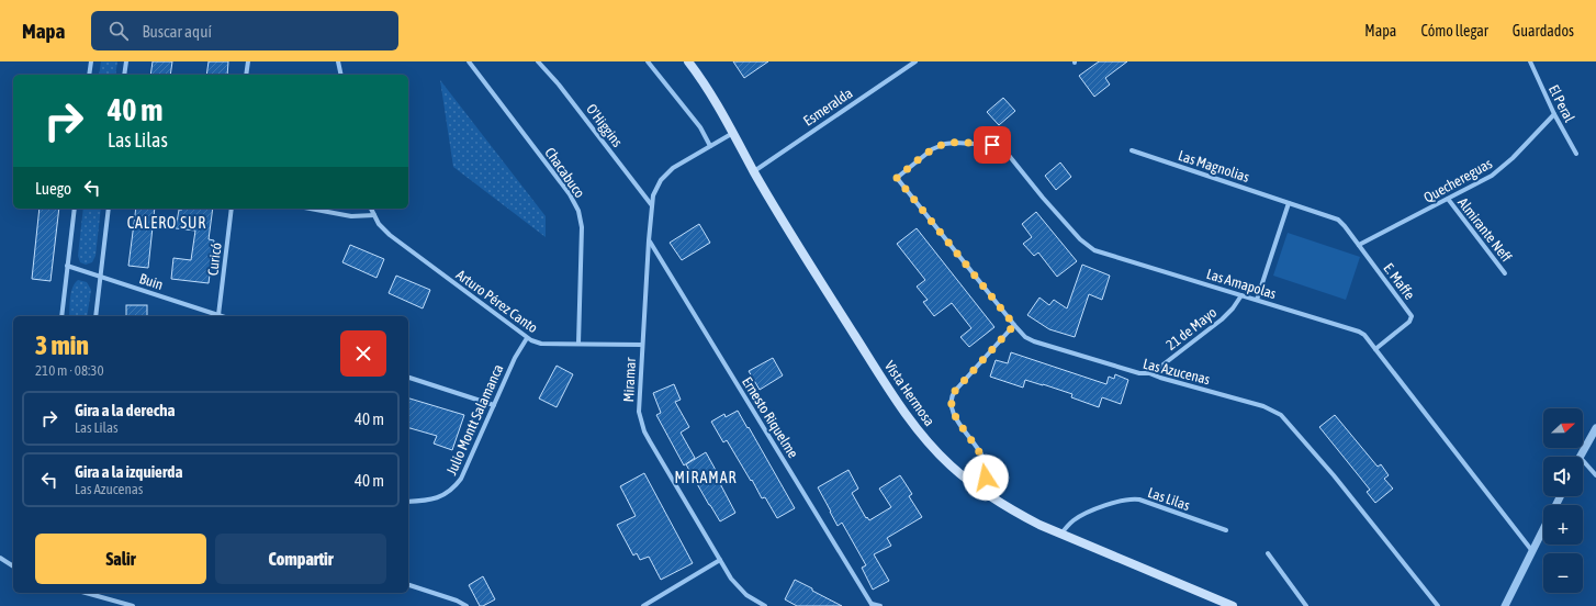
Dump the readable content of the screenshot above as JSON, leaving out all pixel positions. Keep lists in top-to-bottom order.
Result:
{
  "streets": {
    "main road": ["Vista Hermosa"],
    "street": [
      "El Peral",
      "Esmeralda",
      "O'Higgins",
      "Las Magnolias",
      "Chacabuco",
      "Quechereguas",
      "Almirante Neff",
      "Curicó",
      "Buin",
      "E. Maffe",
      "Las Amapolas",
      "Arturo Pérez Canto",
      "21 de Mayo",
      "Las Azucenas",
      "Miramar",
      "Ernesto Riquelme",
      "Julio Montt Salamanca",
      "Las Lilas"
    ]
  },
  "crossings": [
    ["El Peral", "Quechereguas"],
    ["Esmeralda", "Vista Hermosa"],
    ["O'Higgins", "Miramar"],
    ["Las Magnolias", "E. Maffe"],
    ["Chacabuco", "Arturo Pérez Canto"],
    ["Quechereguas", "Almirante Neff"],
    ["Quechereguas", "E. Maffe"],
    ["Curicó", "Buin"],
    ["E. Maffe", "Las Amapolas"],
    ["Las Amapolas", "21 de Mayo"],
    ["Las Amapolas", "Las Azucenas"],
    ["Arturo Pérez Canto", "Miramar"],
    ["Arturo Pérez Canto", "Julio Montt Salamanca"],
    ["21 de Mayo", "Las Azucenas"],
    ["Miramar", "Vista Hermosa"],
    ["Miramar", "Ernesto Riquelme"],
    ["Vista Hermosa", "Las Lilas"]
  ],
  "districts": ["CALERO SUR", "MIRAMAR"],
  "north": "right",
  "page": {
    "header": "Mapa",
    "search": "Buscar aquí",
    "nav": ["Mapa", "Cómo llegar", "Guardados"],
    "turn": ["40 m", "Las Lilas"],
    "then": "Luego",
    "heading": ["3 min", "210 m · 08:30"],
    "list": [
      {
        "name": "Gira a la derecha",
        "note": "Las Lilas",
        "value": "40 m"
      },
      {
        "name": "Gira a la izquierda",
        "note": "Las Azucenas",
        "value": "40 m"
      }
    ],
    "map_buttons": ["+", "−"],
    "buttons": ["Salir", "Compartir"]
  }
}
